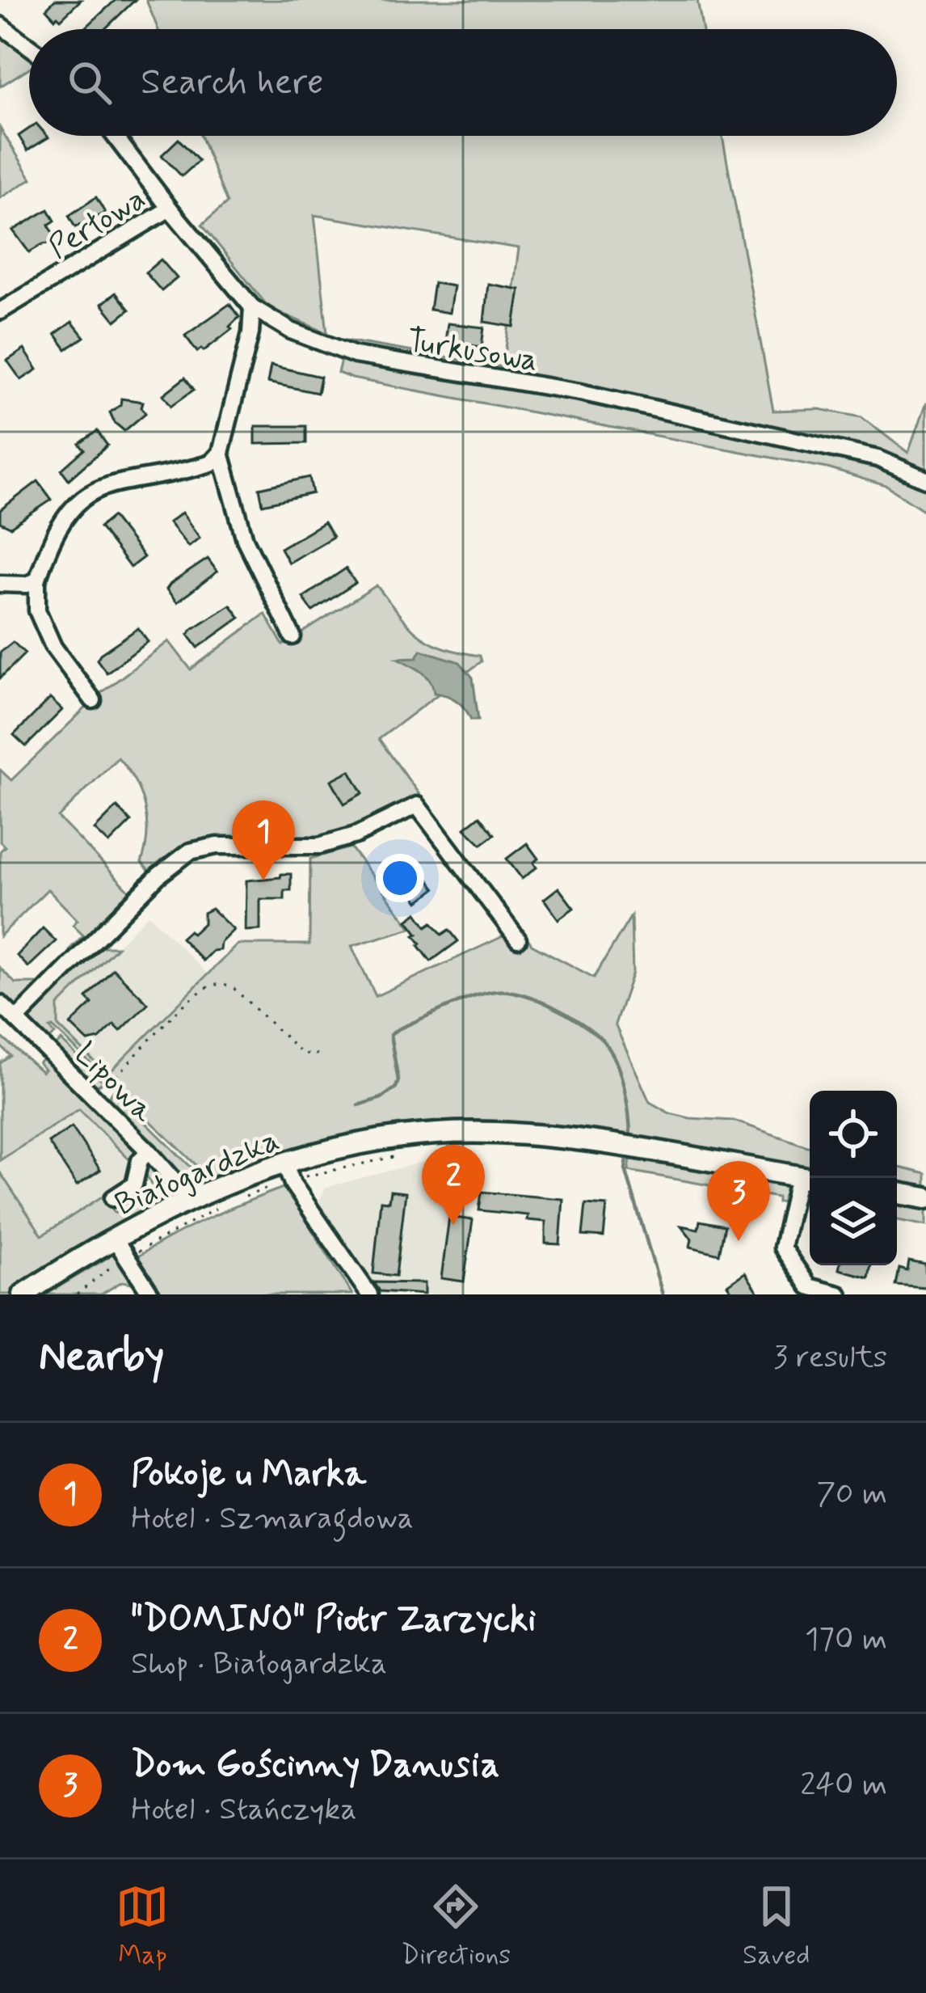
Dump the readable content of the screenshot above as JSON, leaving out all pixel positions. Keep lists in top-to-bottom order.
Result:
{
  "streets": {
    "main road": ["Białogardzka"],
    "street": ["Perłowa", "Turkusowa", "Lipowa"]
  },
  "crossings": [
    ["Perłowa", "Turkusowa"],
    ["Lipowa", "Białogardzka"]
  ],
  "page": {
    "search": "Search here",
    "pins": ["1", "2", "3"],
    "heading": ["Nearby", "3 results"],
    "list": [
      {
        "mark": "1",
        "name": "Pokoje u Marka",
        "note": "Hotel · Szmaragdowa",
        "value": "70 m"
      },
      {
        "mark": "2",
        "name": "\"DOMINO\" Piotr Zarzycki",
        "note": "Shop · Białogardzka",
        "value": "170 m"
      },
      {
        "mark": "3",
        "name": "Dom Gościnny Danusia",
        "note": "Hotel · Stańczyka",
        "value": "240 m"
      }
    ],
    "nav": ["Map", "Directions", "Saved"]
  }
}
